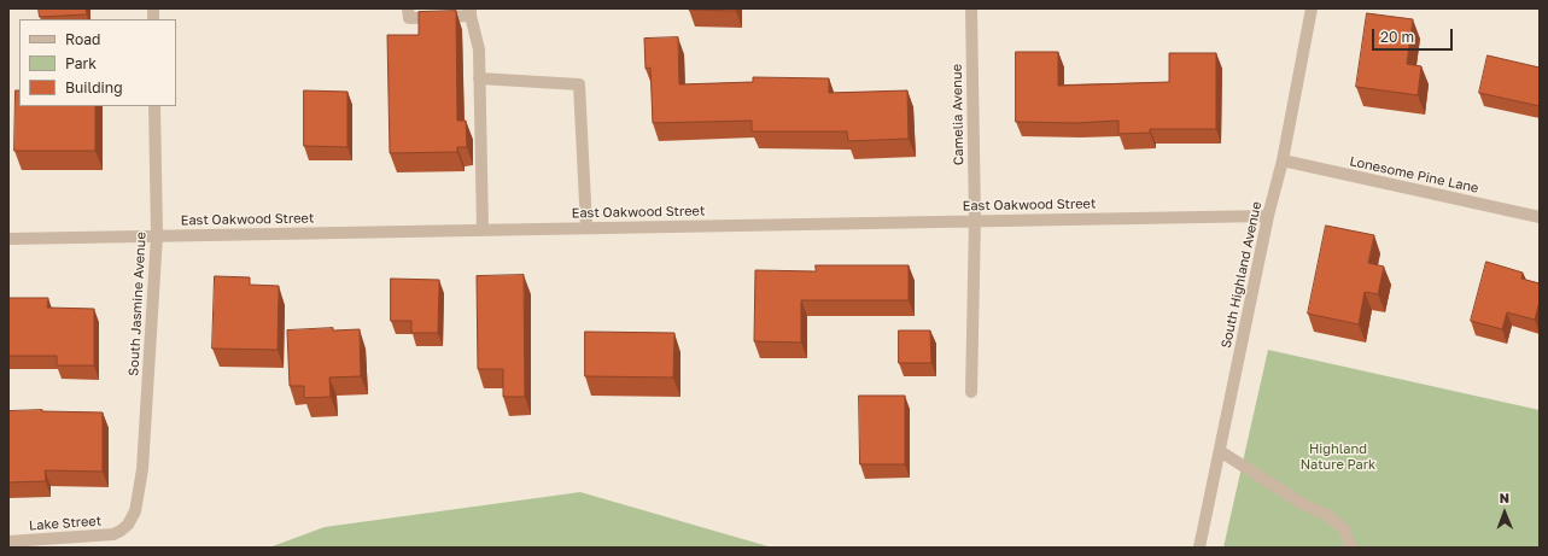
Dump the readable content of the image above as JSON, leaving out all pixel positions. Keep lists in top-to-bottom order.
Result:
{
  "streets": {
    "street": [
      "Camelia Avenue",
      "Lonesome Pine Lane",
      "East Oakwood Street",
      "South Highland Avenue",
      "South Jasmine Avenue",
      "Lake Street"
    ]
  },
  "crossings": [
    ["Camelia Avenue", "East Oakwood Street"],
    ["Lonesome Pine Lane", "South Highland Avenue"],
    ["East Oakwood Street", "South Highland Avenue"],
    ["East Oakwood Street", "South Jasmine Avenue"],
    ["South Jasmine Avenue", "Lake Street"]
  ],
  "parks": ["Highland Nature Park"],
  "legend": ["Road", "Park", "Building"],
  "scale_bar": "20 m",
  "north": "top"
}
